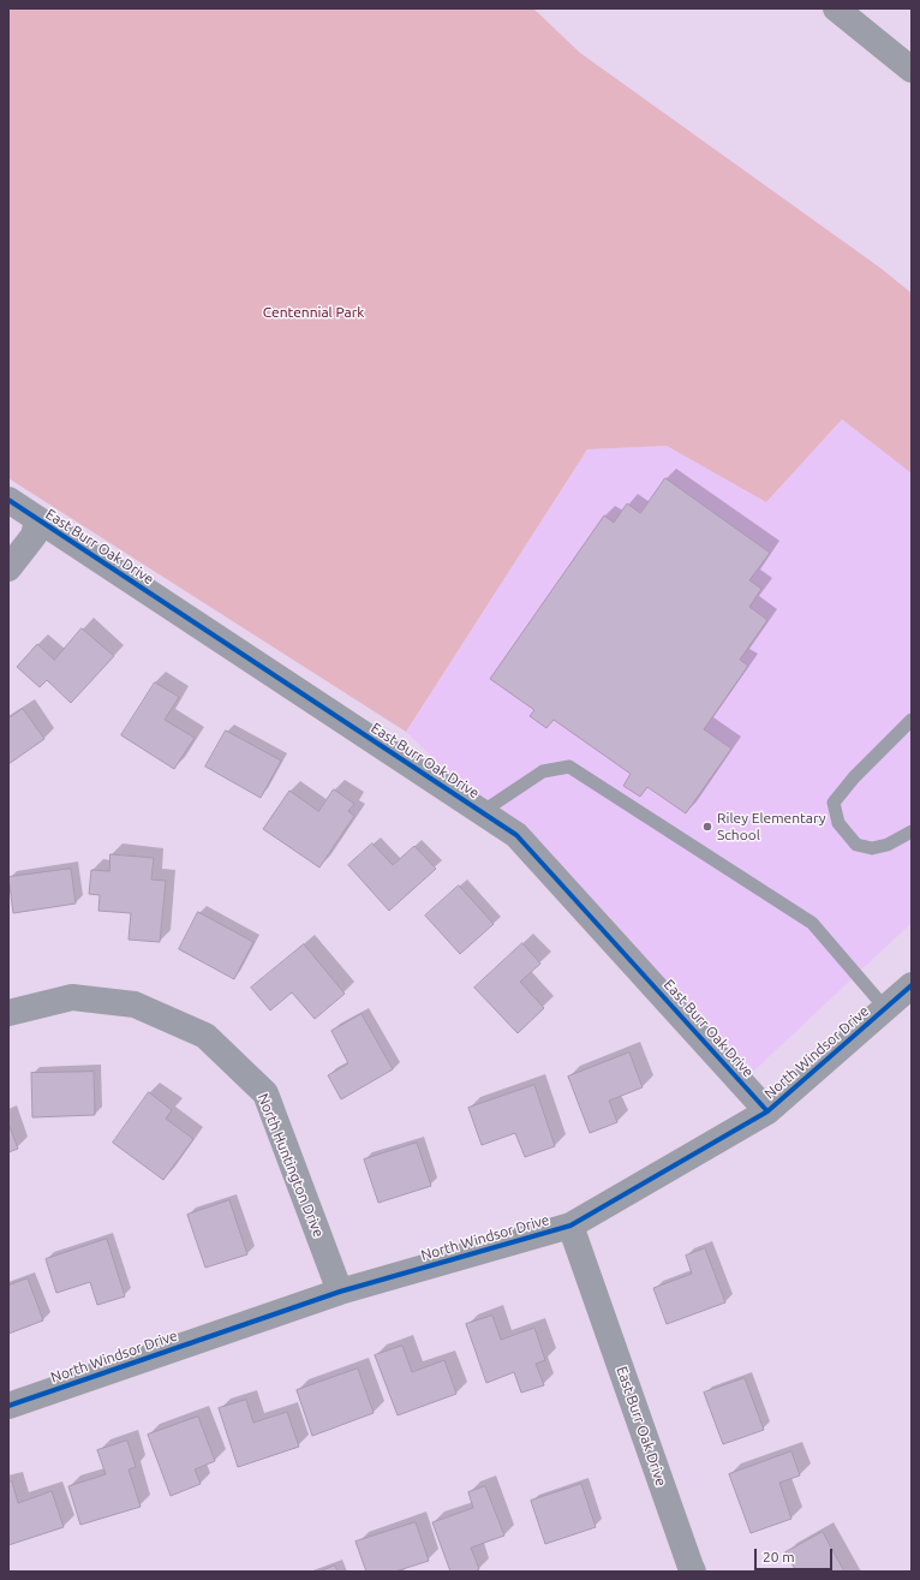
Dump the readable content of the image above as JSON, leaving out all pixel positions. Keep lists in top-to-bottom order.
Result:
{
  "streets": {
    "street": ["East Burr Oak Drive", "North Windsor Drive", "North Huntington Drive"]
  },
  "crossings": [
    ["East Burr Oak Drive", "North Windsor Drive"],
    ["North Windsor Drive", "North Huntington Drive"]
  ],
  "parks": ["Centennial Park"],
  "places": ["Riley Elementary School"],
  "scale_bar": "20 m"
}
